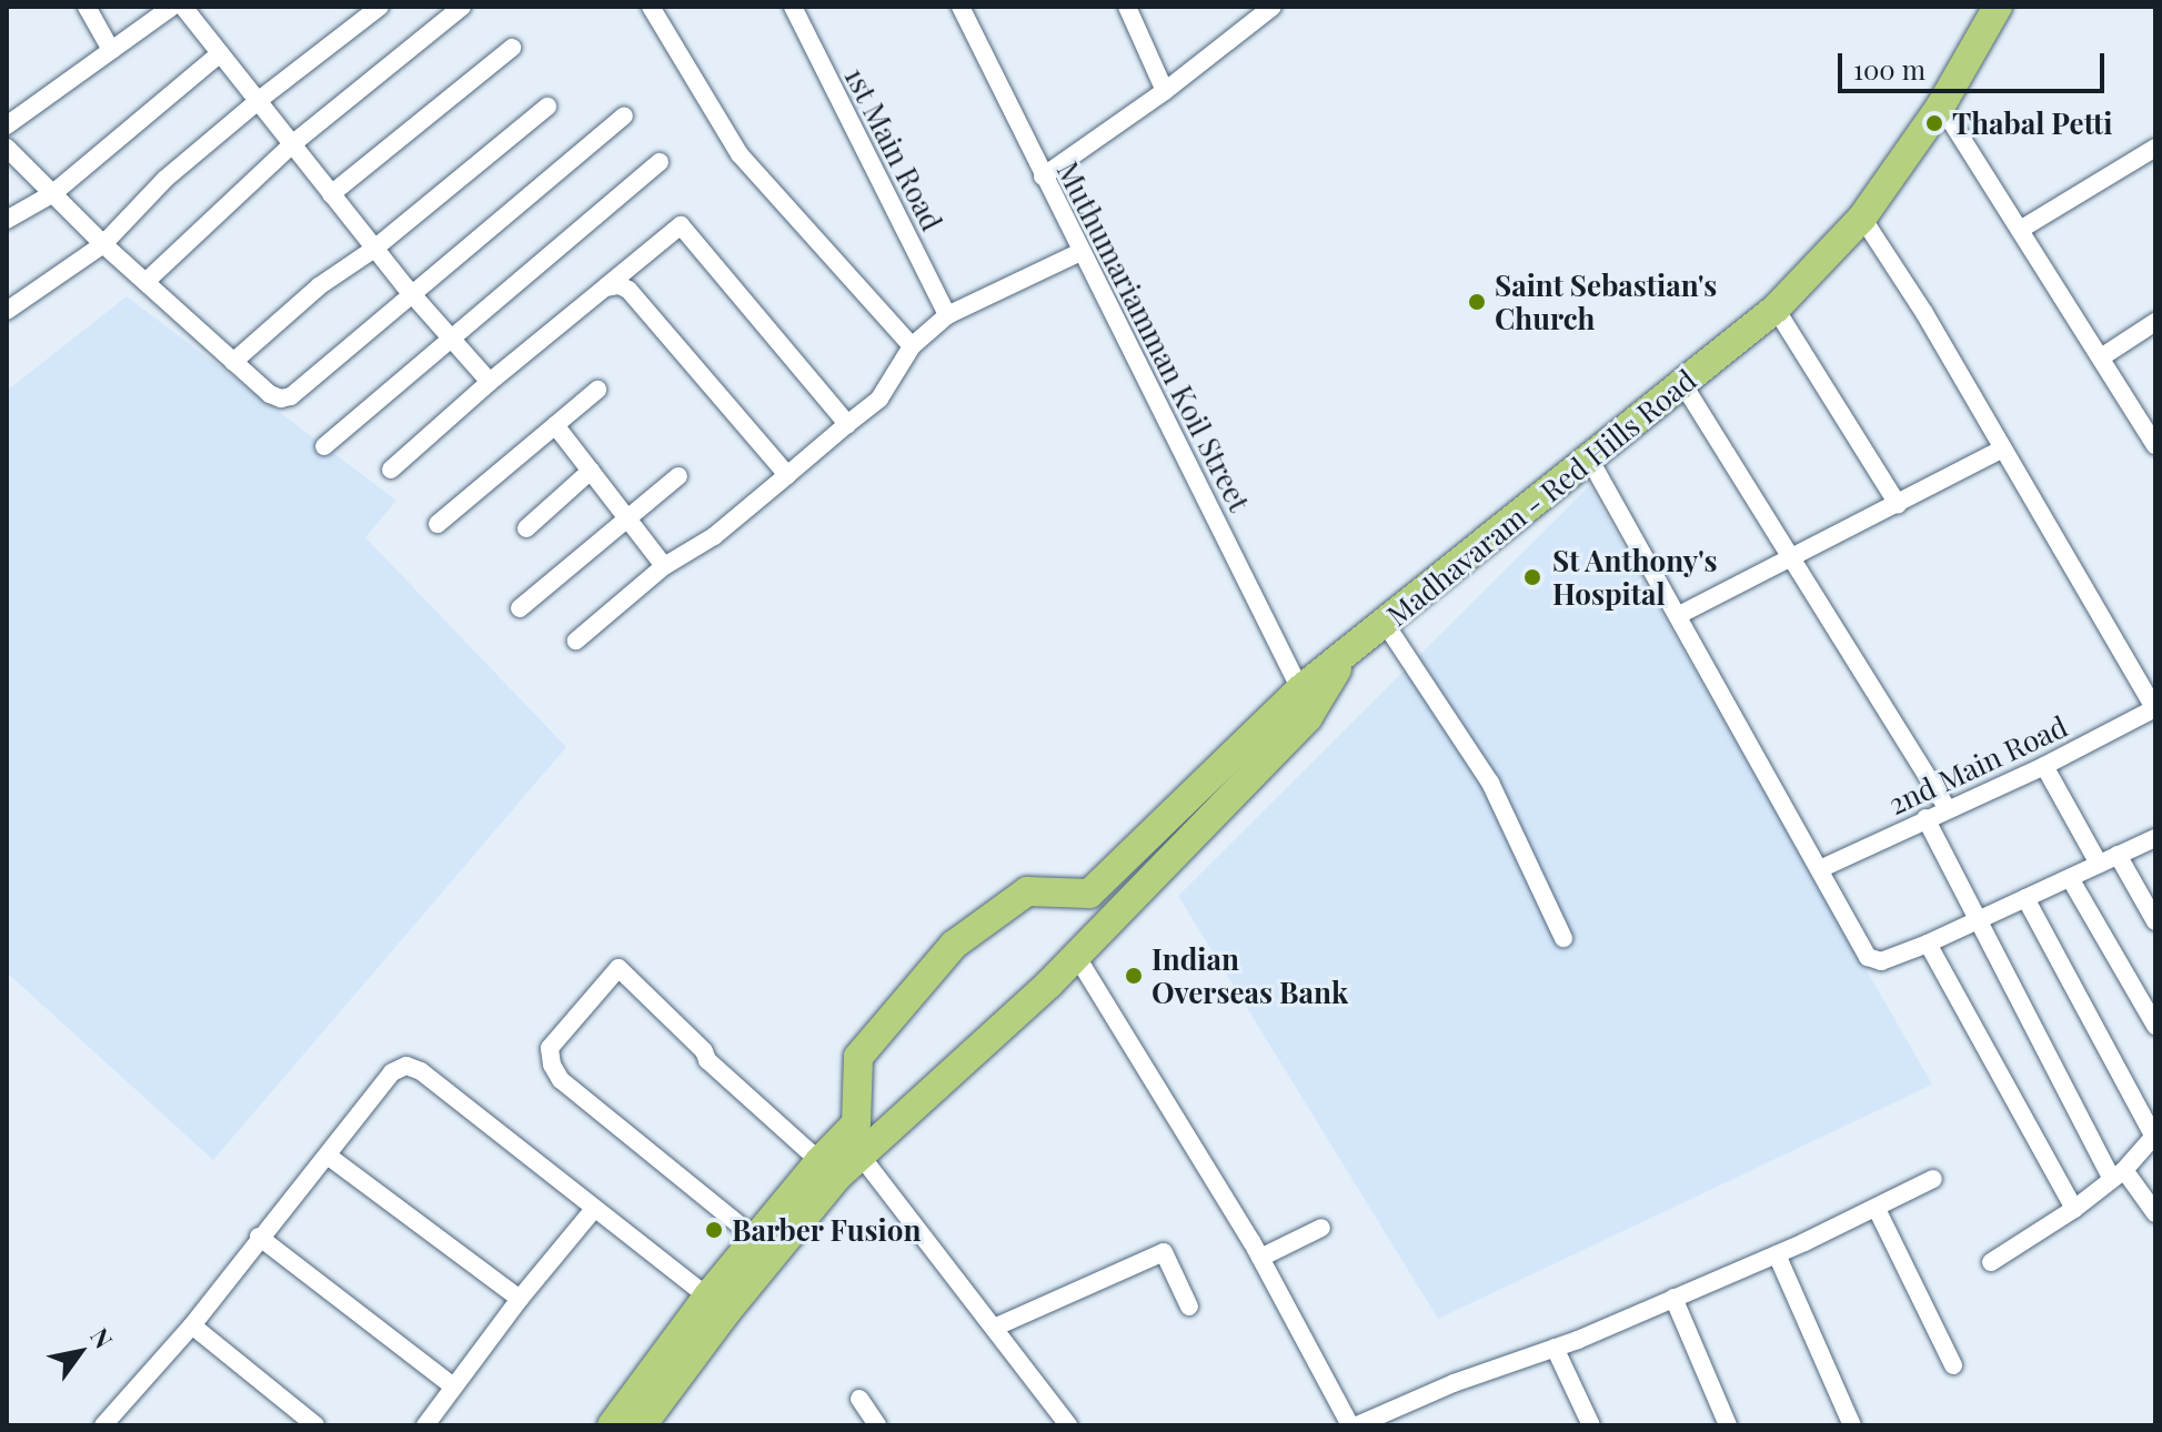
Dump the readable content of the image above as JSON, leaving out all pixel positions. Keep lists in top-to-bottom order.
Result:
{
  "streets": {
    "main road": ["Madhavaram - Red Hills Road"],
    "street": ["1st Main Road", "Muthumariamman Koil Street", "2nd Main Road"]
  },
  "crossings": [
    ["Muthumariamman Koil Street", "Madhavaram - Red Hills Road"]
  ],
  "places": [
    "Thabal Petti",
    "Saint Sebastian's Church",
    "St Anthony's Hospital",
    "Indian Overseas Bank",
    "Barber Fusion"
  ],
  "scale_bar": "100 m",
  "north": "top right"
}
